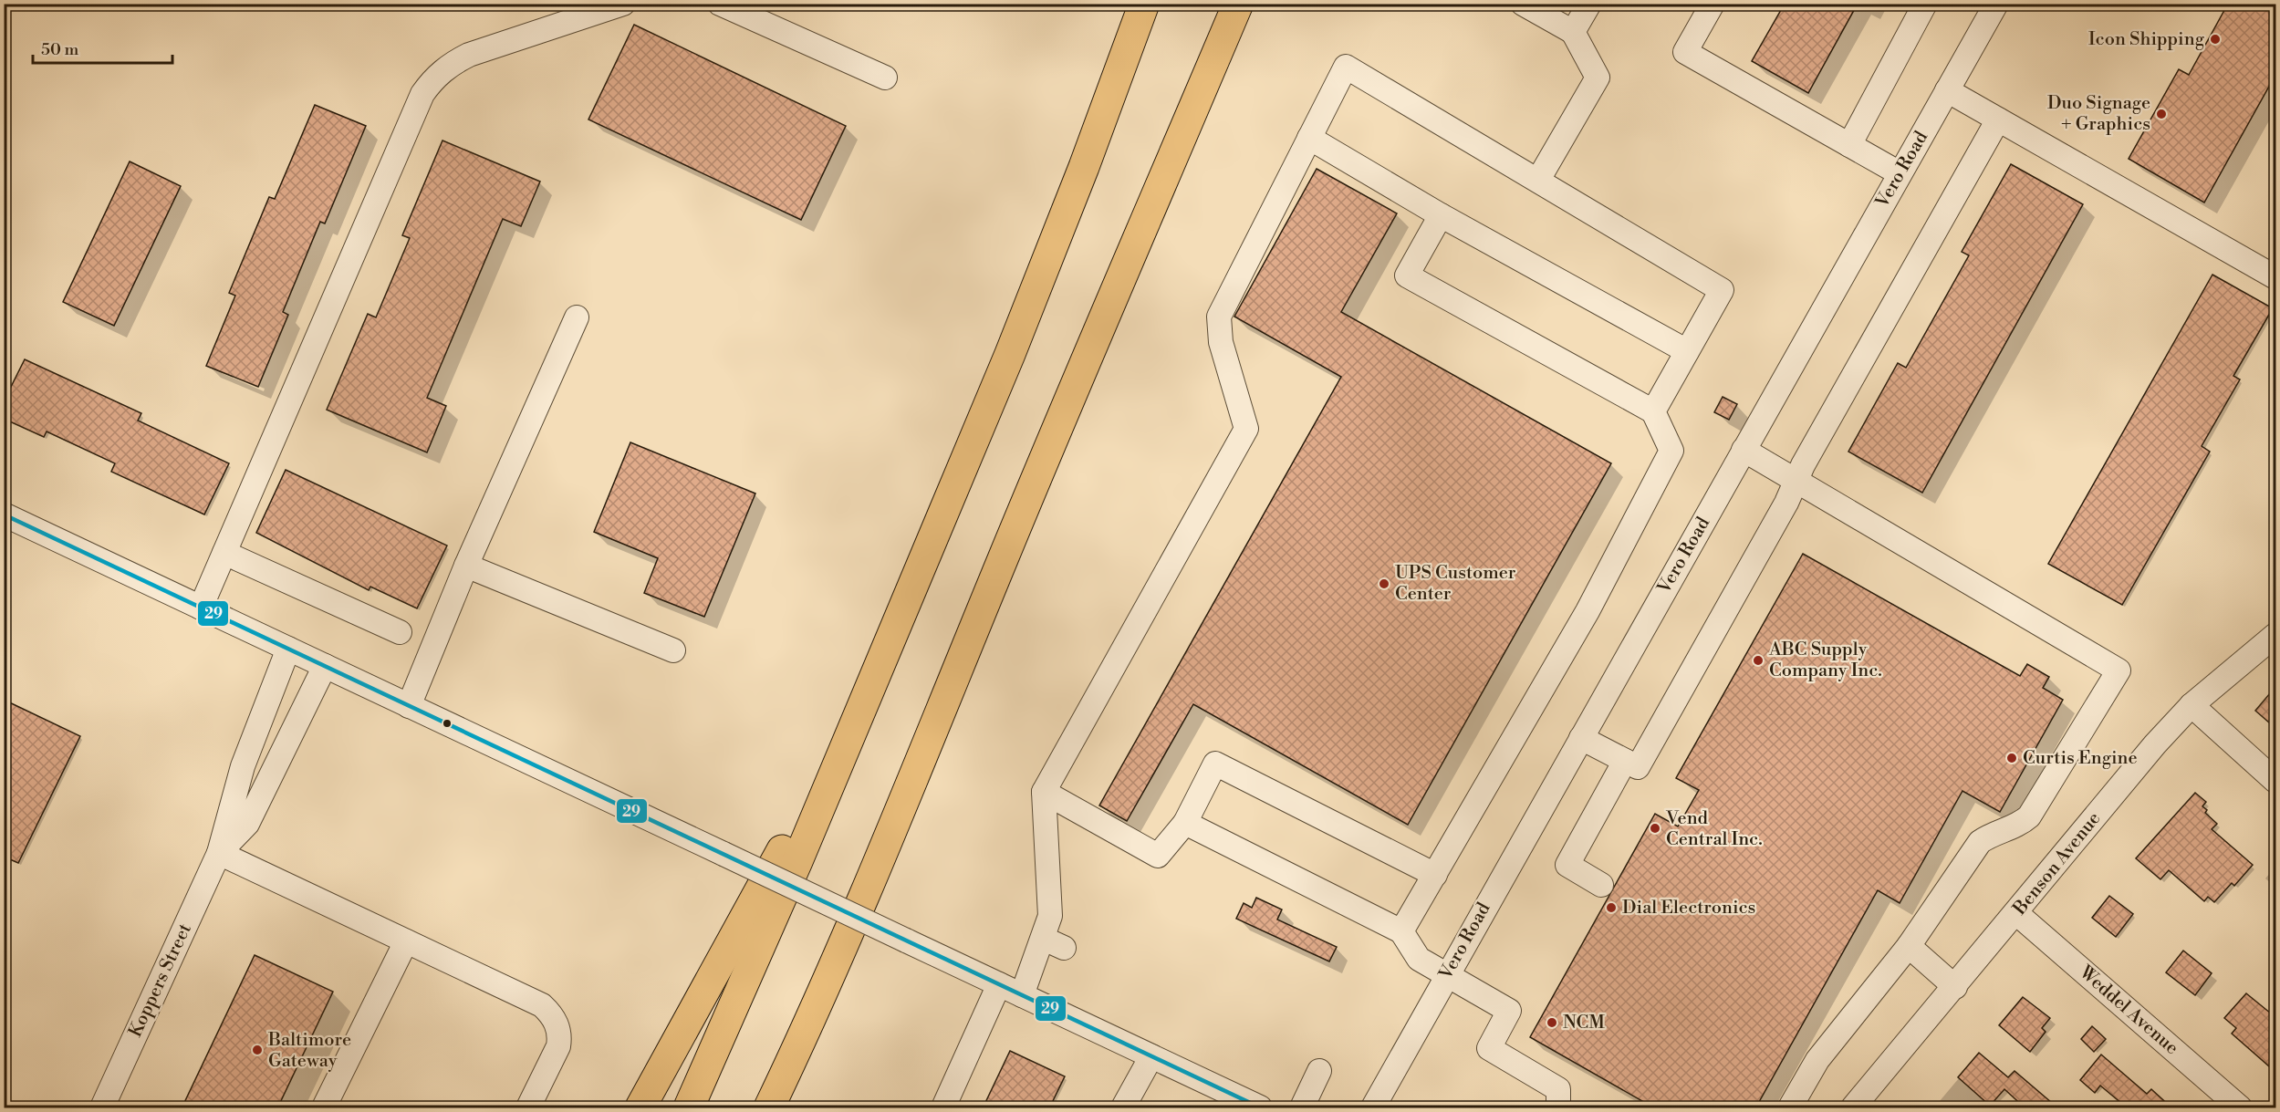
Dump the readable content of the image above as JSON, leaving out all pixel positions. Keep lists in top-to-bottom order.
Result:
{
  "streets": {
    "street": [
      "Vero Road",
      "Benson Avenue",
      "Koppers Street",
      "Weddel Avenue"
    ]
  },
  "crossings": [
    ["Benson Avenue", "Weddel Avenue"]
  ],
  "places": [
    "Icon Shipping",
    "Duo Signage + Graphics",
    "UPS Customer Center",
    "ABC Supply Company Inc.",
    "Curtis Engine",
    "Vend Central Inc.",
    "Dial Electronics",
    "NCM",
    "Baltimore Gateway"
  ],
  "lines": ["transit line 29"],
  "scale_bar": "50 m"
}
